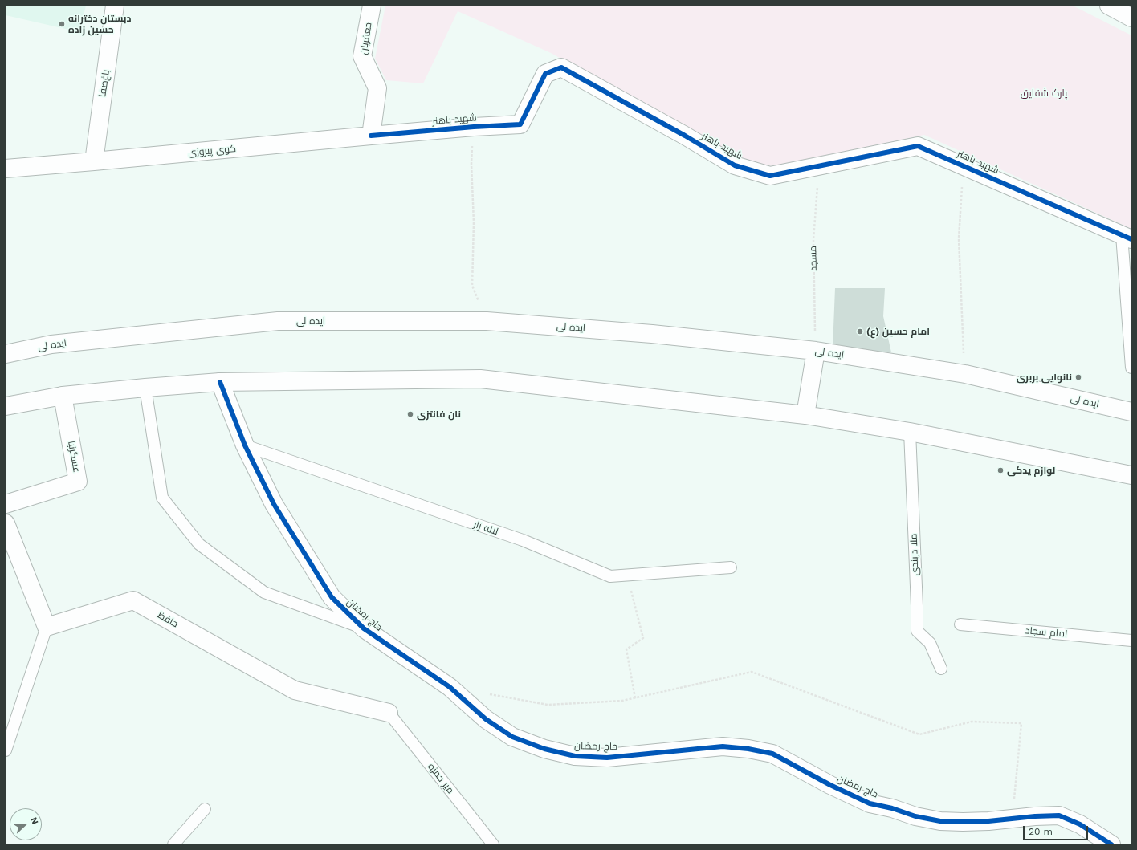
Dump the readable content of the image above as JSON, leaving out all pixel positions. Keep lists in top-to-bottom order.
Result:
{
  "streets": {
    "street": [
      "جعفریان",
      "باغ‌صفا",
      "شهید باهنر",
      "کوی پیروزی",
      "ایده لى",
      "عسگرنیا",
      "حاج رمضان",
      "حافظ"
    ],
    "lane": [
      "لاله زار",
      "ملا دربندی",
      "امام سجاد",
      "میر حمزه"
    ],
    "path": ["مسجد"]
  },
  "crossings": [
    ["جعفریان", "شهید باهنر"],
    ["جعفریان", "کوی پیروزی"],
    ["باغ‌صفا", "کوی پیروزی"],
    ["شهید باهنر", "کوی پیروزی"],
    ["شهید باهنر", "مسجد"],
    ["مسجد", "ایده لى"],
    ["لاله زار", "حاج رمضان"],
    ["حافظ", "میر حمزه"]
  ],
  "parks": ["پارک شقایق"],
  "places": [
    "دبستان دخترانه حسین زاده",
    "امام حسین (ع)",
    "نانوایی بربری",
    "نان فانتزی",
    "لوازم یدکی"
  ],
  "scale_bar": "20 m",
  "north": "right"
}
